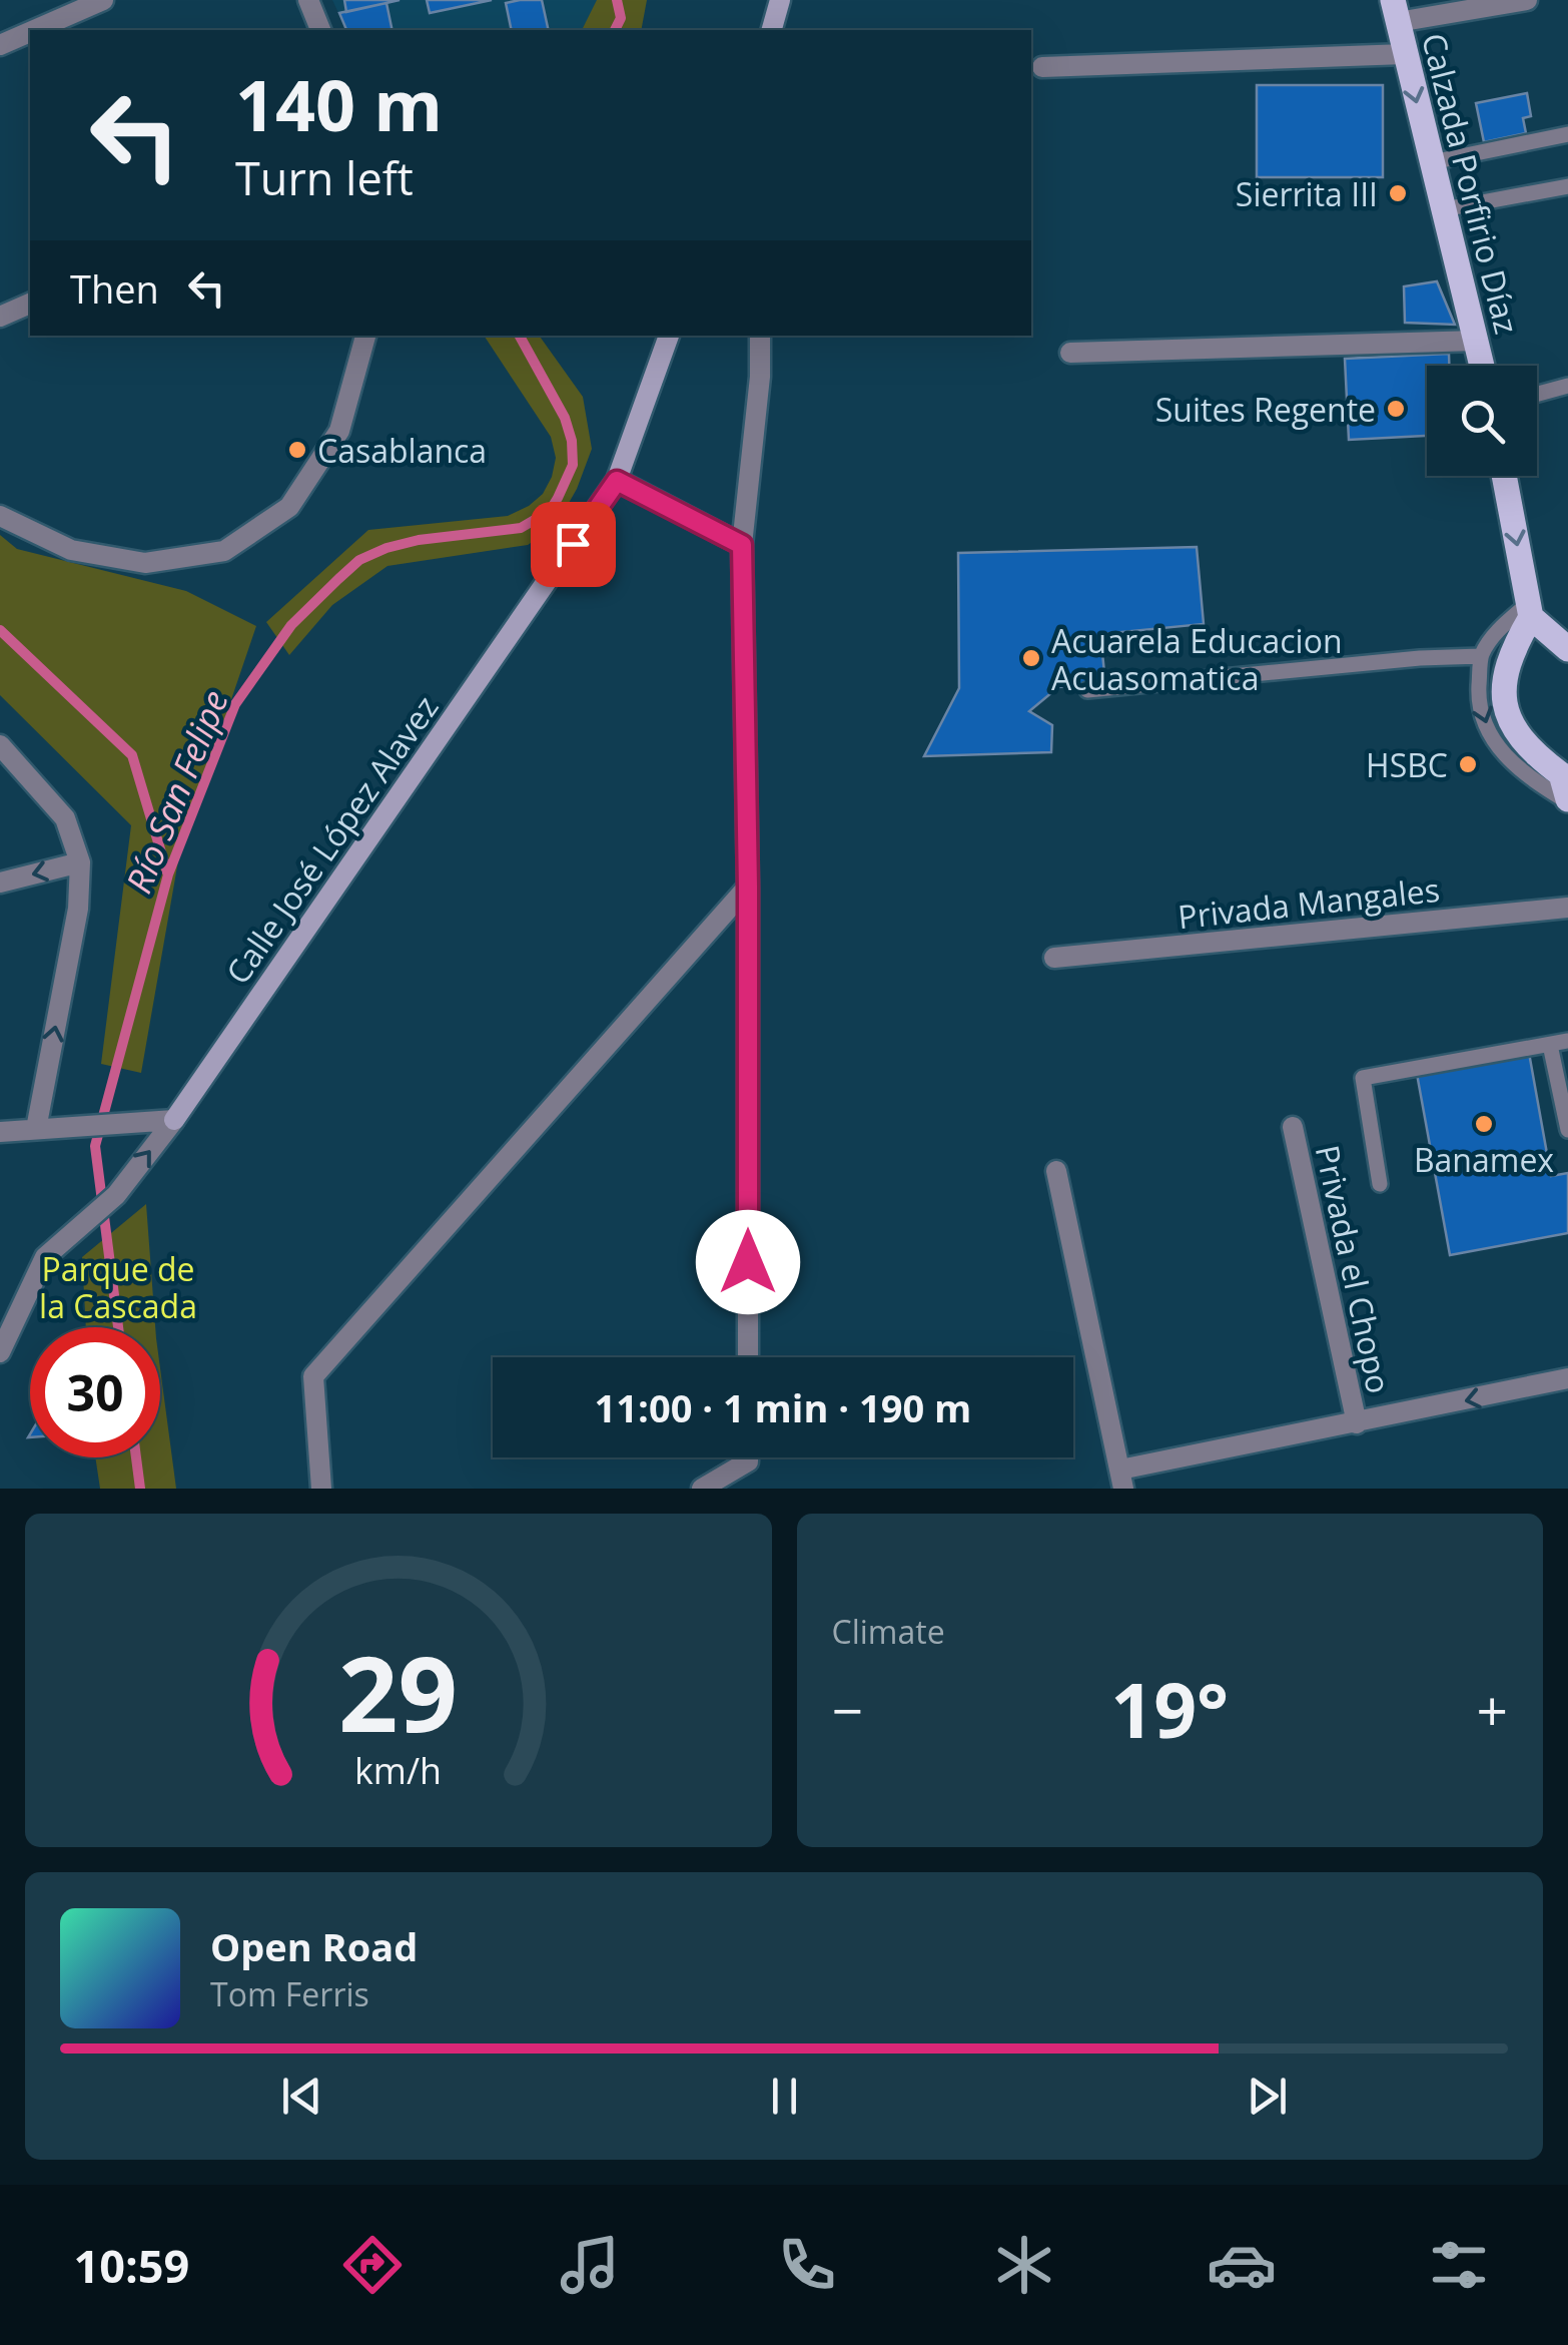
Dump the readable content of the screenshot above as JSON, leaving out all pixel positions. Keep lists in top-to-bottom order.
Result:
{
  "streets": {
    "main road": ["Calzada Porfirio Díaz"],
    "street": ["Calle José López Alavez", "Privada Mangales", "Privada el Chopo"]
  },
  "water": ["Río San Felipe"],
  "parks": ["Parque de la Cascada"],
  "places": [
    "Sierrita III",
    "Suites Regente",
    "Casablanca",
    "Acuarela Educacion Acuasomatica",
    "HSBC",
    "Banamex"
  ],
  "page": {
    "turn": ["140 m", "Turn left"],
    "then": "Then",
    "limit": "30",
    "trip": "11:00 · 1 min · 190 m",
    "tile": "Climate",
    "heat": ["−", "19°", "+"],
    "song": ["Open Road", "Tom Ferris"],
    "tabs": "10:59",
    "gauge": ["29", "km/h"]
  }
}
